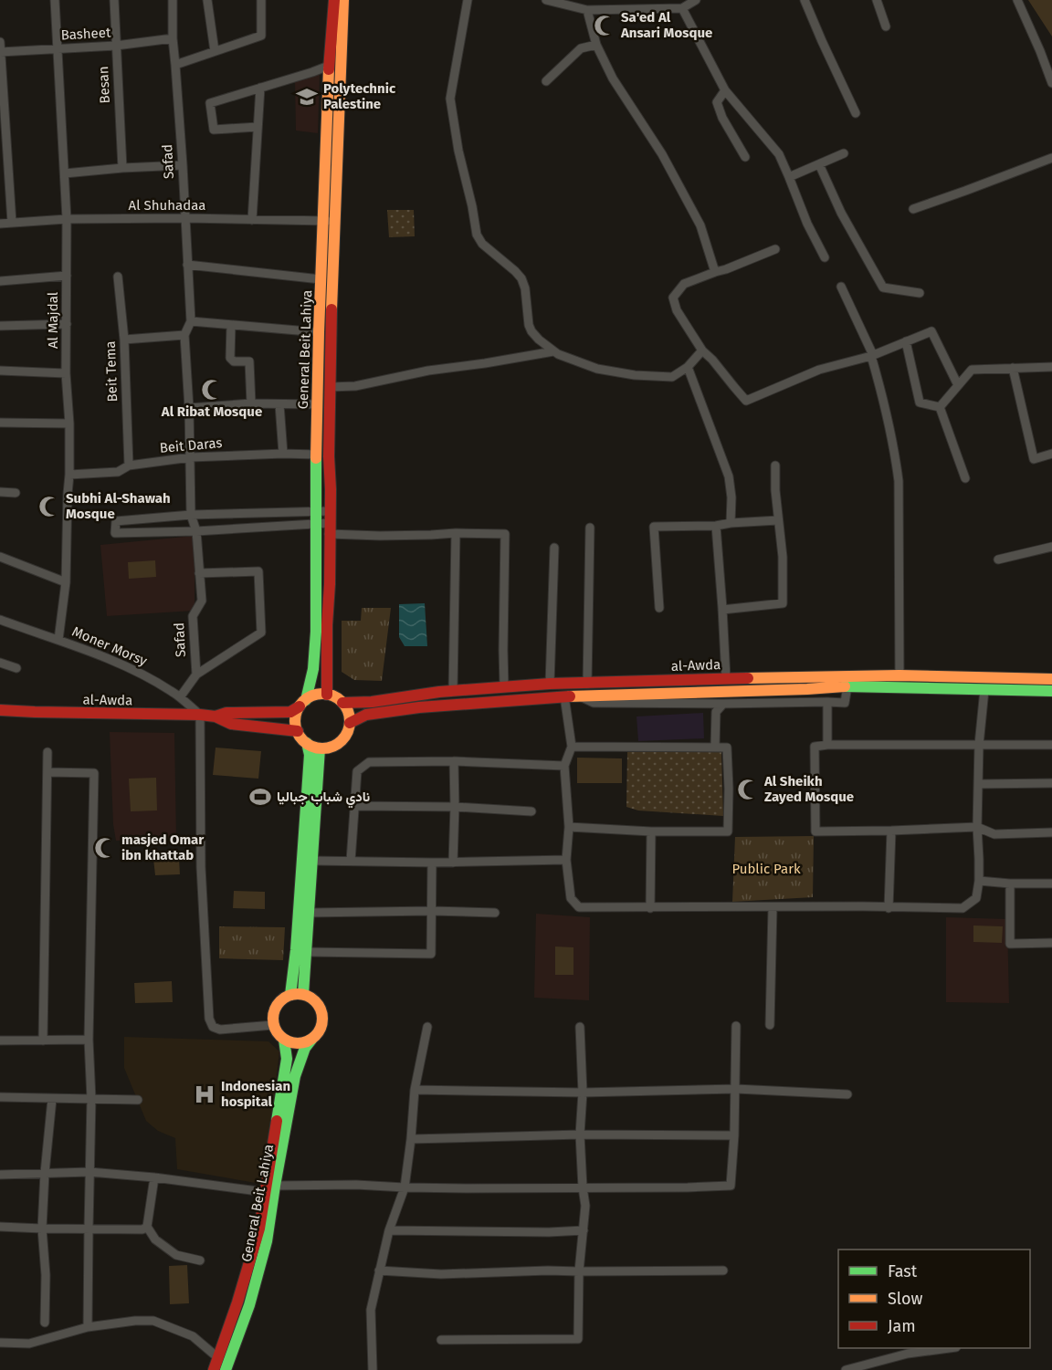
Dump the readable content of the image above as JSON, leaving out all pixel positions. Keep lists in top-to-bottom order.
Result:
{
  "streets": {
    "main road": ["General Beit Lahiya", "al-Awda"],
    "street": [
      "Basheet",
      "Besan",
      "Safad",
      "Al Shuhadaa",
      "Al Majdal",
      "Beit Tema",
      "Beit Daras",
      "Moner Morsy"
    ]
  },
  "crossings": [
    ["Basheet", "Besan"],
    ["Basheet", "Safad"],
    ["Basheet", "Al Majdal"],
    ["Safad", "Al Shuhadaa"],
    ["Safad", "Beit Daras"],
    ["Safad", "Moner Morsy"],
    ["Al Shuhadaa", "Al Majdal"],
    ["Al Shuhadaa", "General Beit Lahiya"],
    ["Al Majdal", "Beit Daras"],
    ["Al Majdal", "Moner Morsy"],
    ["General Beit Lahiya", "Beit Daras"],
    ["General Beit Lahiya", "al-Awda"],
    ["Beit Tema", "Beit Daras"],
    ["Moner Morsy", "al-Awda"]
  ],
  "parks": ["Public Park"],
  "places": {
    "mosque": [
      "Sa'ed Al Ansari Mosque",
      "Al Ribat Mosque",
      "Subhi Al-Shawah Mosque",
      "Al Sheikh Zayed Mosque",
      "masjed Omar ibn khattab"
    ],
    "school or university": ["Polytechnic Palestine"],
    "sports": ["نادي شباب جباليا"],
    "hospital": ["Indonesian hospital"]
  },
  "legend": ["Fast", "Slow", "Jam"]
}
